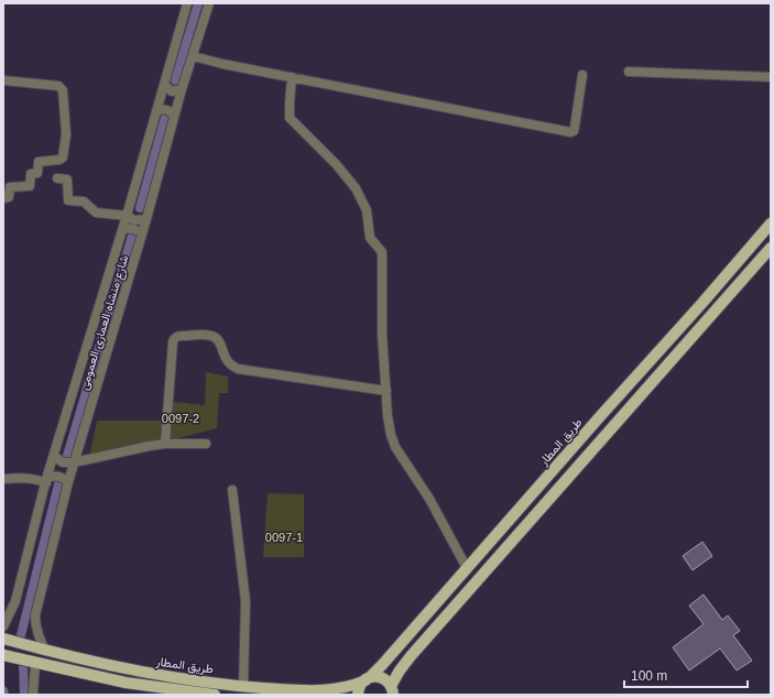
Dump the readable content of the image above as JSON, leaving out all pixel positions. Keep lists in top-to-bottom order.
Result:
{
  "streets": {
    "main road": ["طريق المطار"],
    "street": ["شارع منشاه العمارى العمومى"]
  },
  "crossings": [
    ["شارع منشاه العمارى العمومى", "طريق المطار"]
  ],
  "parks": ["0097-2", "0097-1"],
  "scale_bar": "100 m"
}
